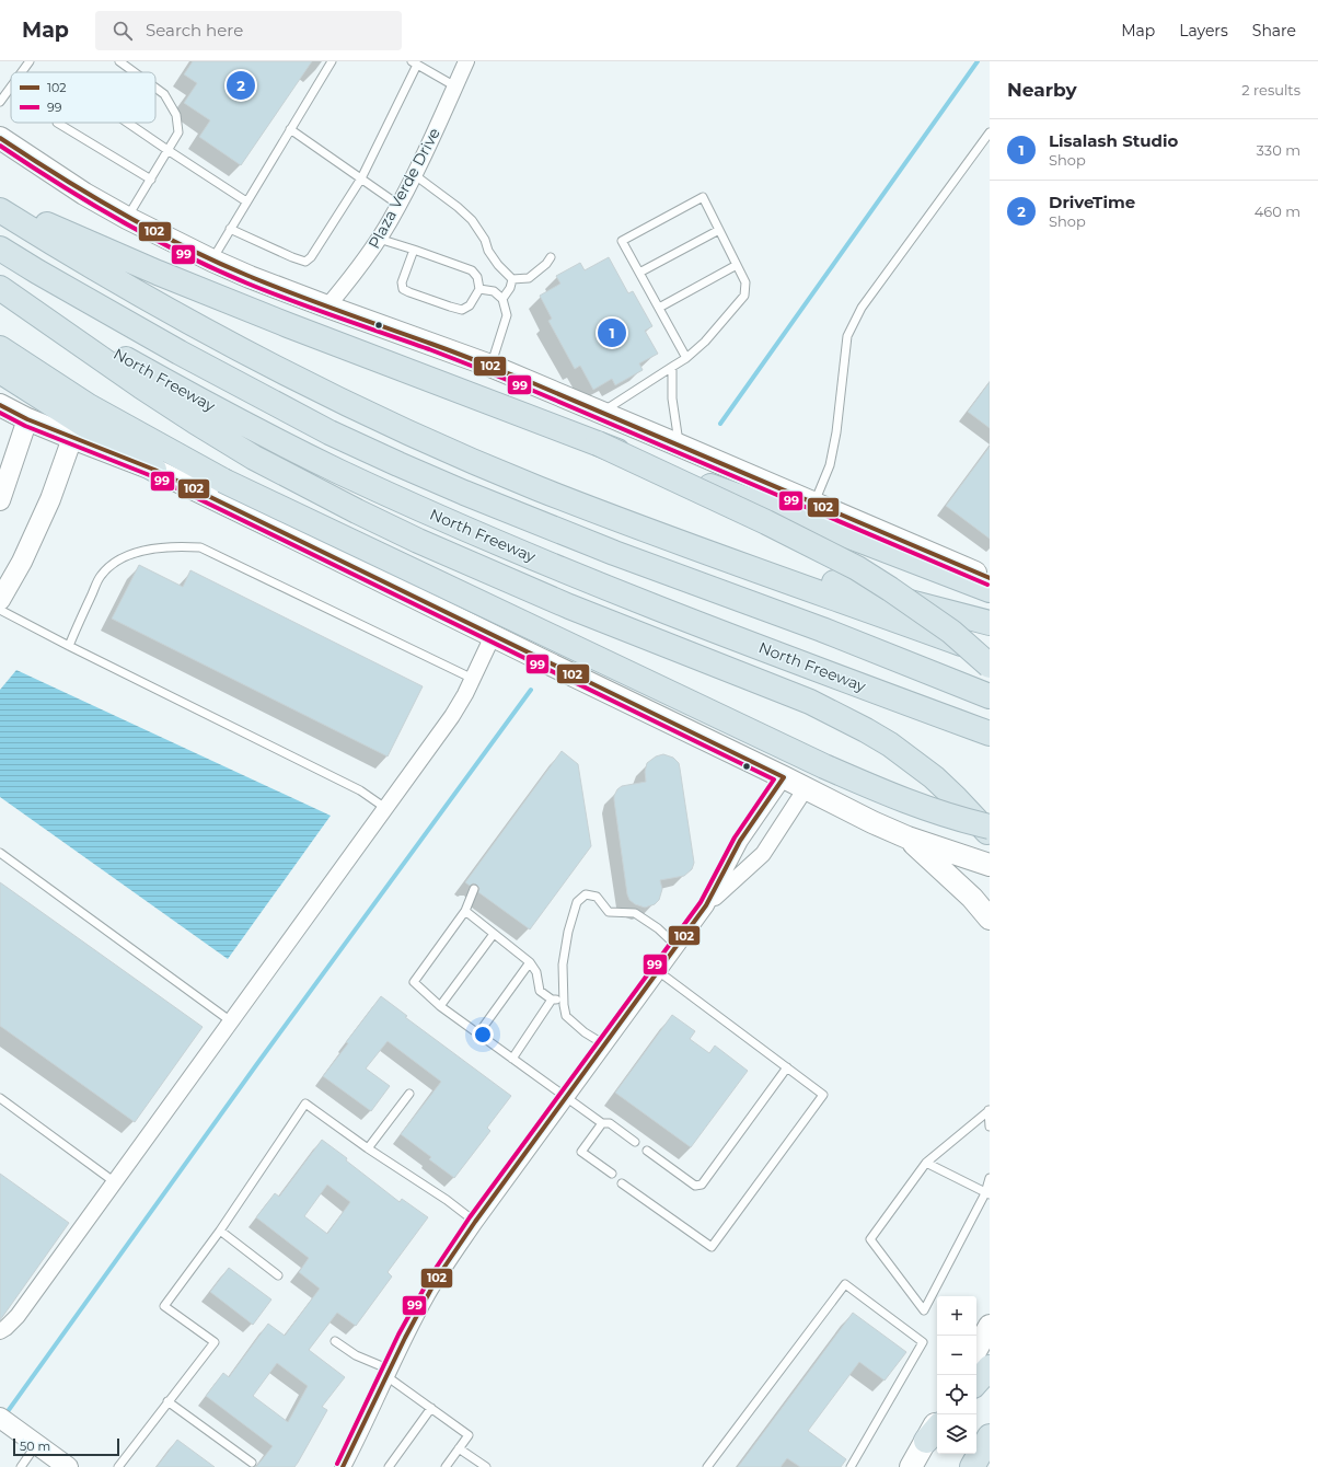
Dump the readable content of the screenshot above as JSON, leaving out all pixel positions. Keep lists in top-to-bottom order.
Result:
{
  "streets": {
    "highway": ["North Freeway"],
    "street": ["Plaza Verde Drive"]
  },
  "lines": ["transit line 102", "transit line 99"],
  "legend": ["102", "99"],
  "scale_bar": "50 m",
  "page": {
    "header": "Map",
    "search": "Search here",
    "nav": ["Map", "Layers", "Share"],
    "heading": ["Nearby", "2 results"],
    "pins": ["2", "1"],
    "list": [
      {
        "mark": "1",
        "name": "Lisalash Studio",
        "note": "Shop",
        "value": "330 m"
      },
      {
        "mark": "2",
        "name": "DriveTime",
        "note": "Shop",
        "value": "460 m"
      }
    ],
    "map_buttons": ["+", "−"],
    "scale": "50 m"
  }
}
